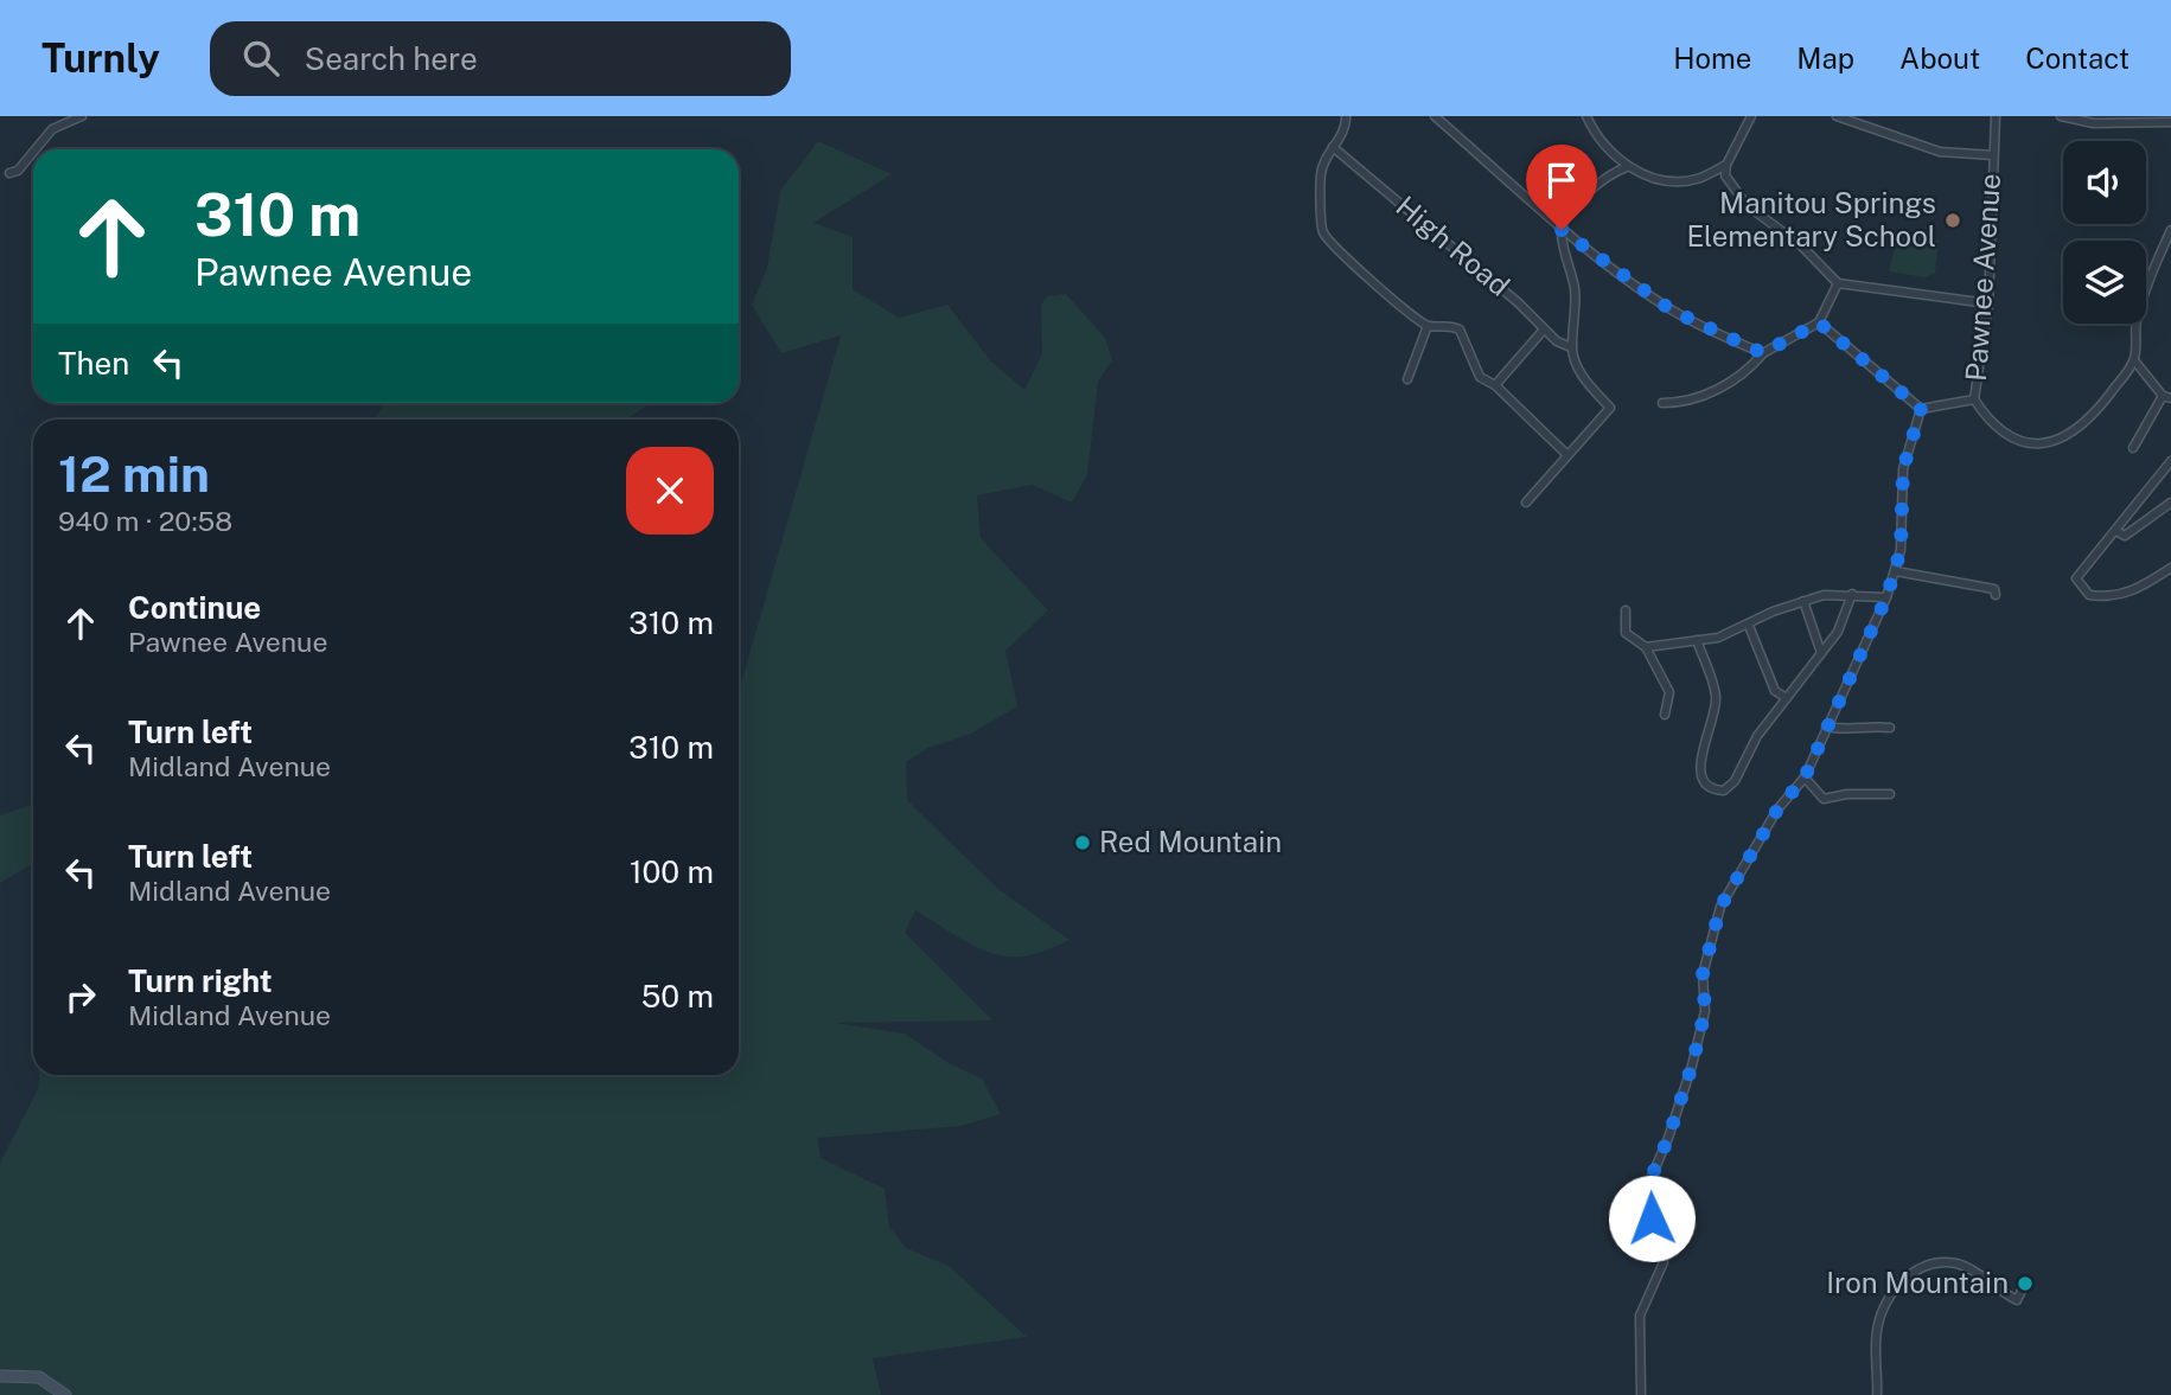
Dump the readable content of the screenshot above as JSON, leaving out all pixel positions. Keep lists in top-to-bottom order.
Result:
{
  "streets": {
    "street": ["High Road", "Pawnee Avenue"]
  },
  "places": ["Manitou Springs Elementary School", "Red Mountain", "Iron Mountain"],
  "page": {
    "header": "Turnly",
    "search": "Search here",
    "nav": [
      "Home",
      "Map",
      "About",
      "Contact"
    ],
    "turn": ["310 m", "Pawnee Avenue"],
    "then": "Then",
    "heading": ["12 min", "940 m · 20:58"],
    "list": [
      {
        "name": "Continue",
        "note": "Pawnee Avenue",
        "value": "310 m"
      },
      {
        "name": "Turn left",
        "note": "Midland Avenue",
        "value": "310 m"
      },
      {
        "name": "Turn left",
        "note": "Midland Avenue",
        "value": "100 m"
      },
      {
        "name": "Turn right",
        "note": "Midland Avenue",
        "value": "50 m"
      }
    ]
  }
}
